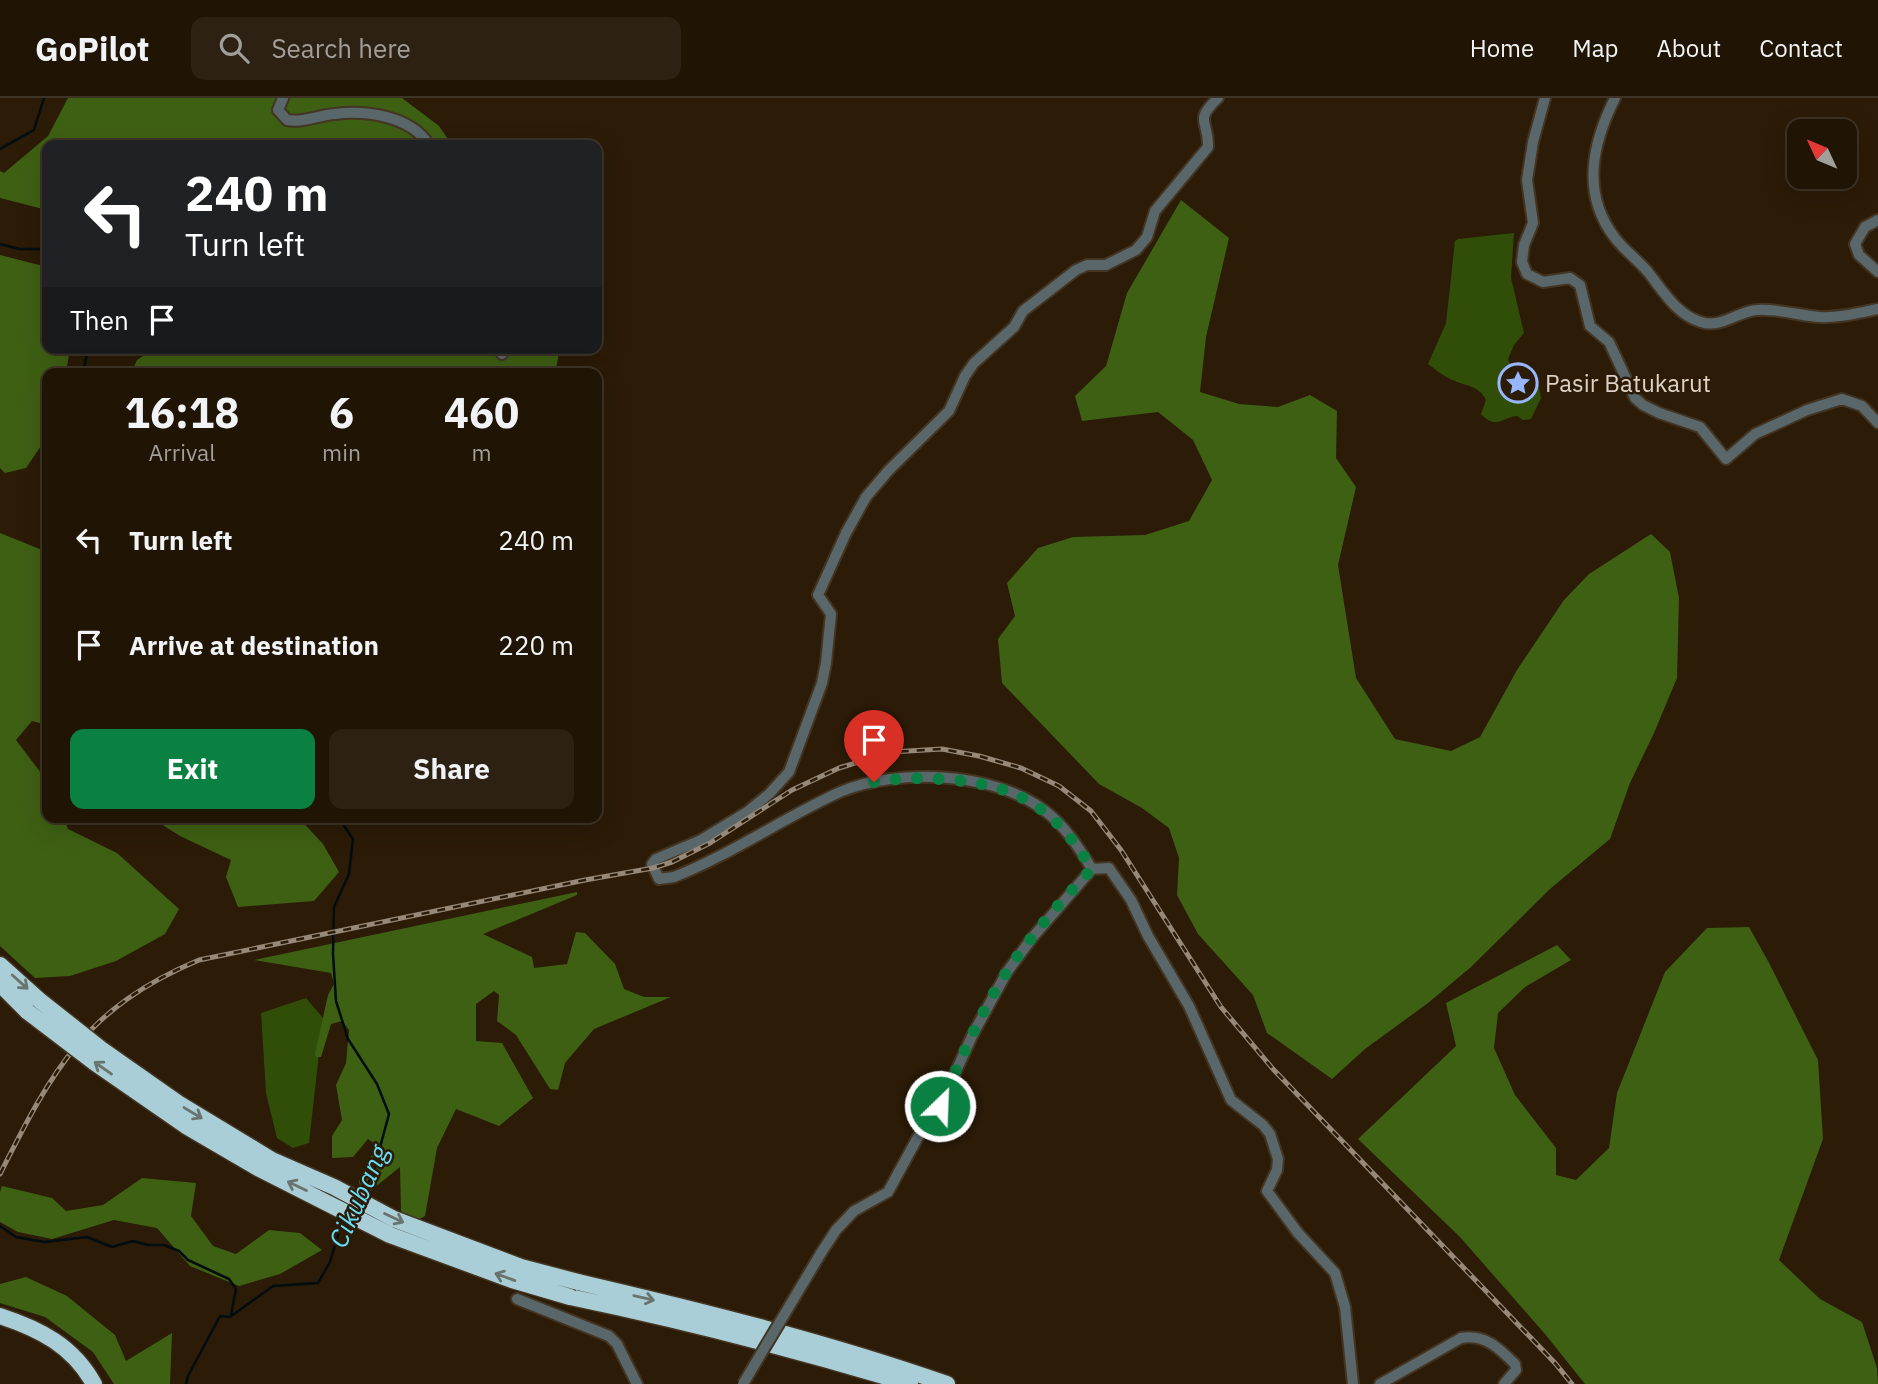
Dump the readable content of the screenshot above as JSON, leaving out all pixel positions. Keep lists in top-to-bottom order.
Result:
{
  "water": ["Cikubang"],
  "places": {
    "place": ["Pasir Batukarut"]
  },
  "north": "top left",
  "page": {
    "header": "GoPilot",
    "search": "Search here",
    "nav": [
      "Home",
      "Map",
      "About",
      "Contact"
    ],
    "turn": ["240 m", "Turn left"],
    "then": "Then",
    "eta": [
      "16:18",
      "Arrival",
      "6",
      "min",
      "460",
      "m"
    ],
    "list": [
      {
        "name": "Turn left",
        "value": "240 m"
      },
      {
        "name": "Arrive at destination",
        "value": "220 m"
      }
    ],
    "buttons": ["Exit", "Share"]
  }
}
